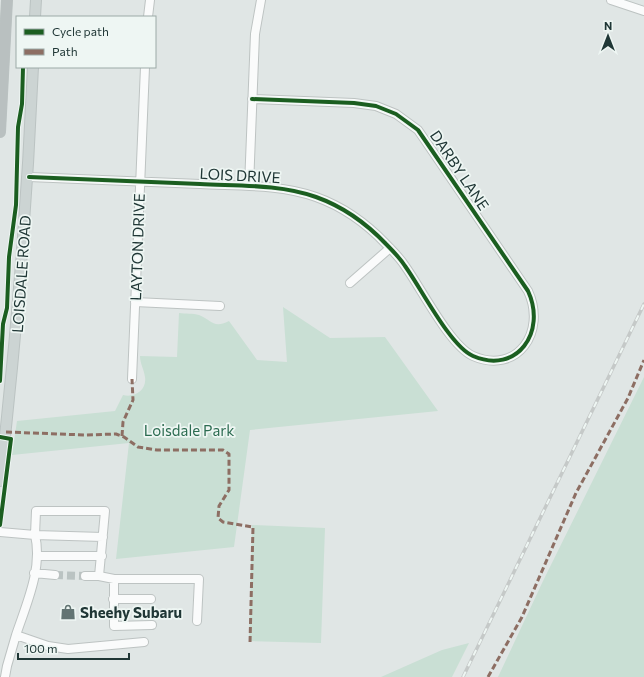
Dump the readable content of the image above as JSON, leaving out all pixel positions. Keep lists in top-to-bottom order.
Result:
{
  "streets": {
    "main road": ["LOISDALE ROAD"],
    "street": ["DARBY LANE", "LOIS DRIVE", "LAYTON DRIVE"]
  },
  "crossings": [
    ["DARBY LANE", "LOIS DRIVE"],
    ["LOIS DRIVE", "LAYTON DRIVE"],
    ["LOIS DRIVE", "LOISDALE ROAD"]
  ],
  "parks": ["Loisdale Park"],
  "places": {
    "shop": ["Sheehy Subaru"]
  },
  "legend": ["Cycle path", "Path"],
  "scale_bar": "100 m",
  "north": "top"
}
